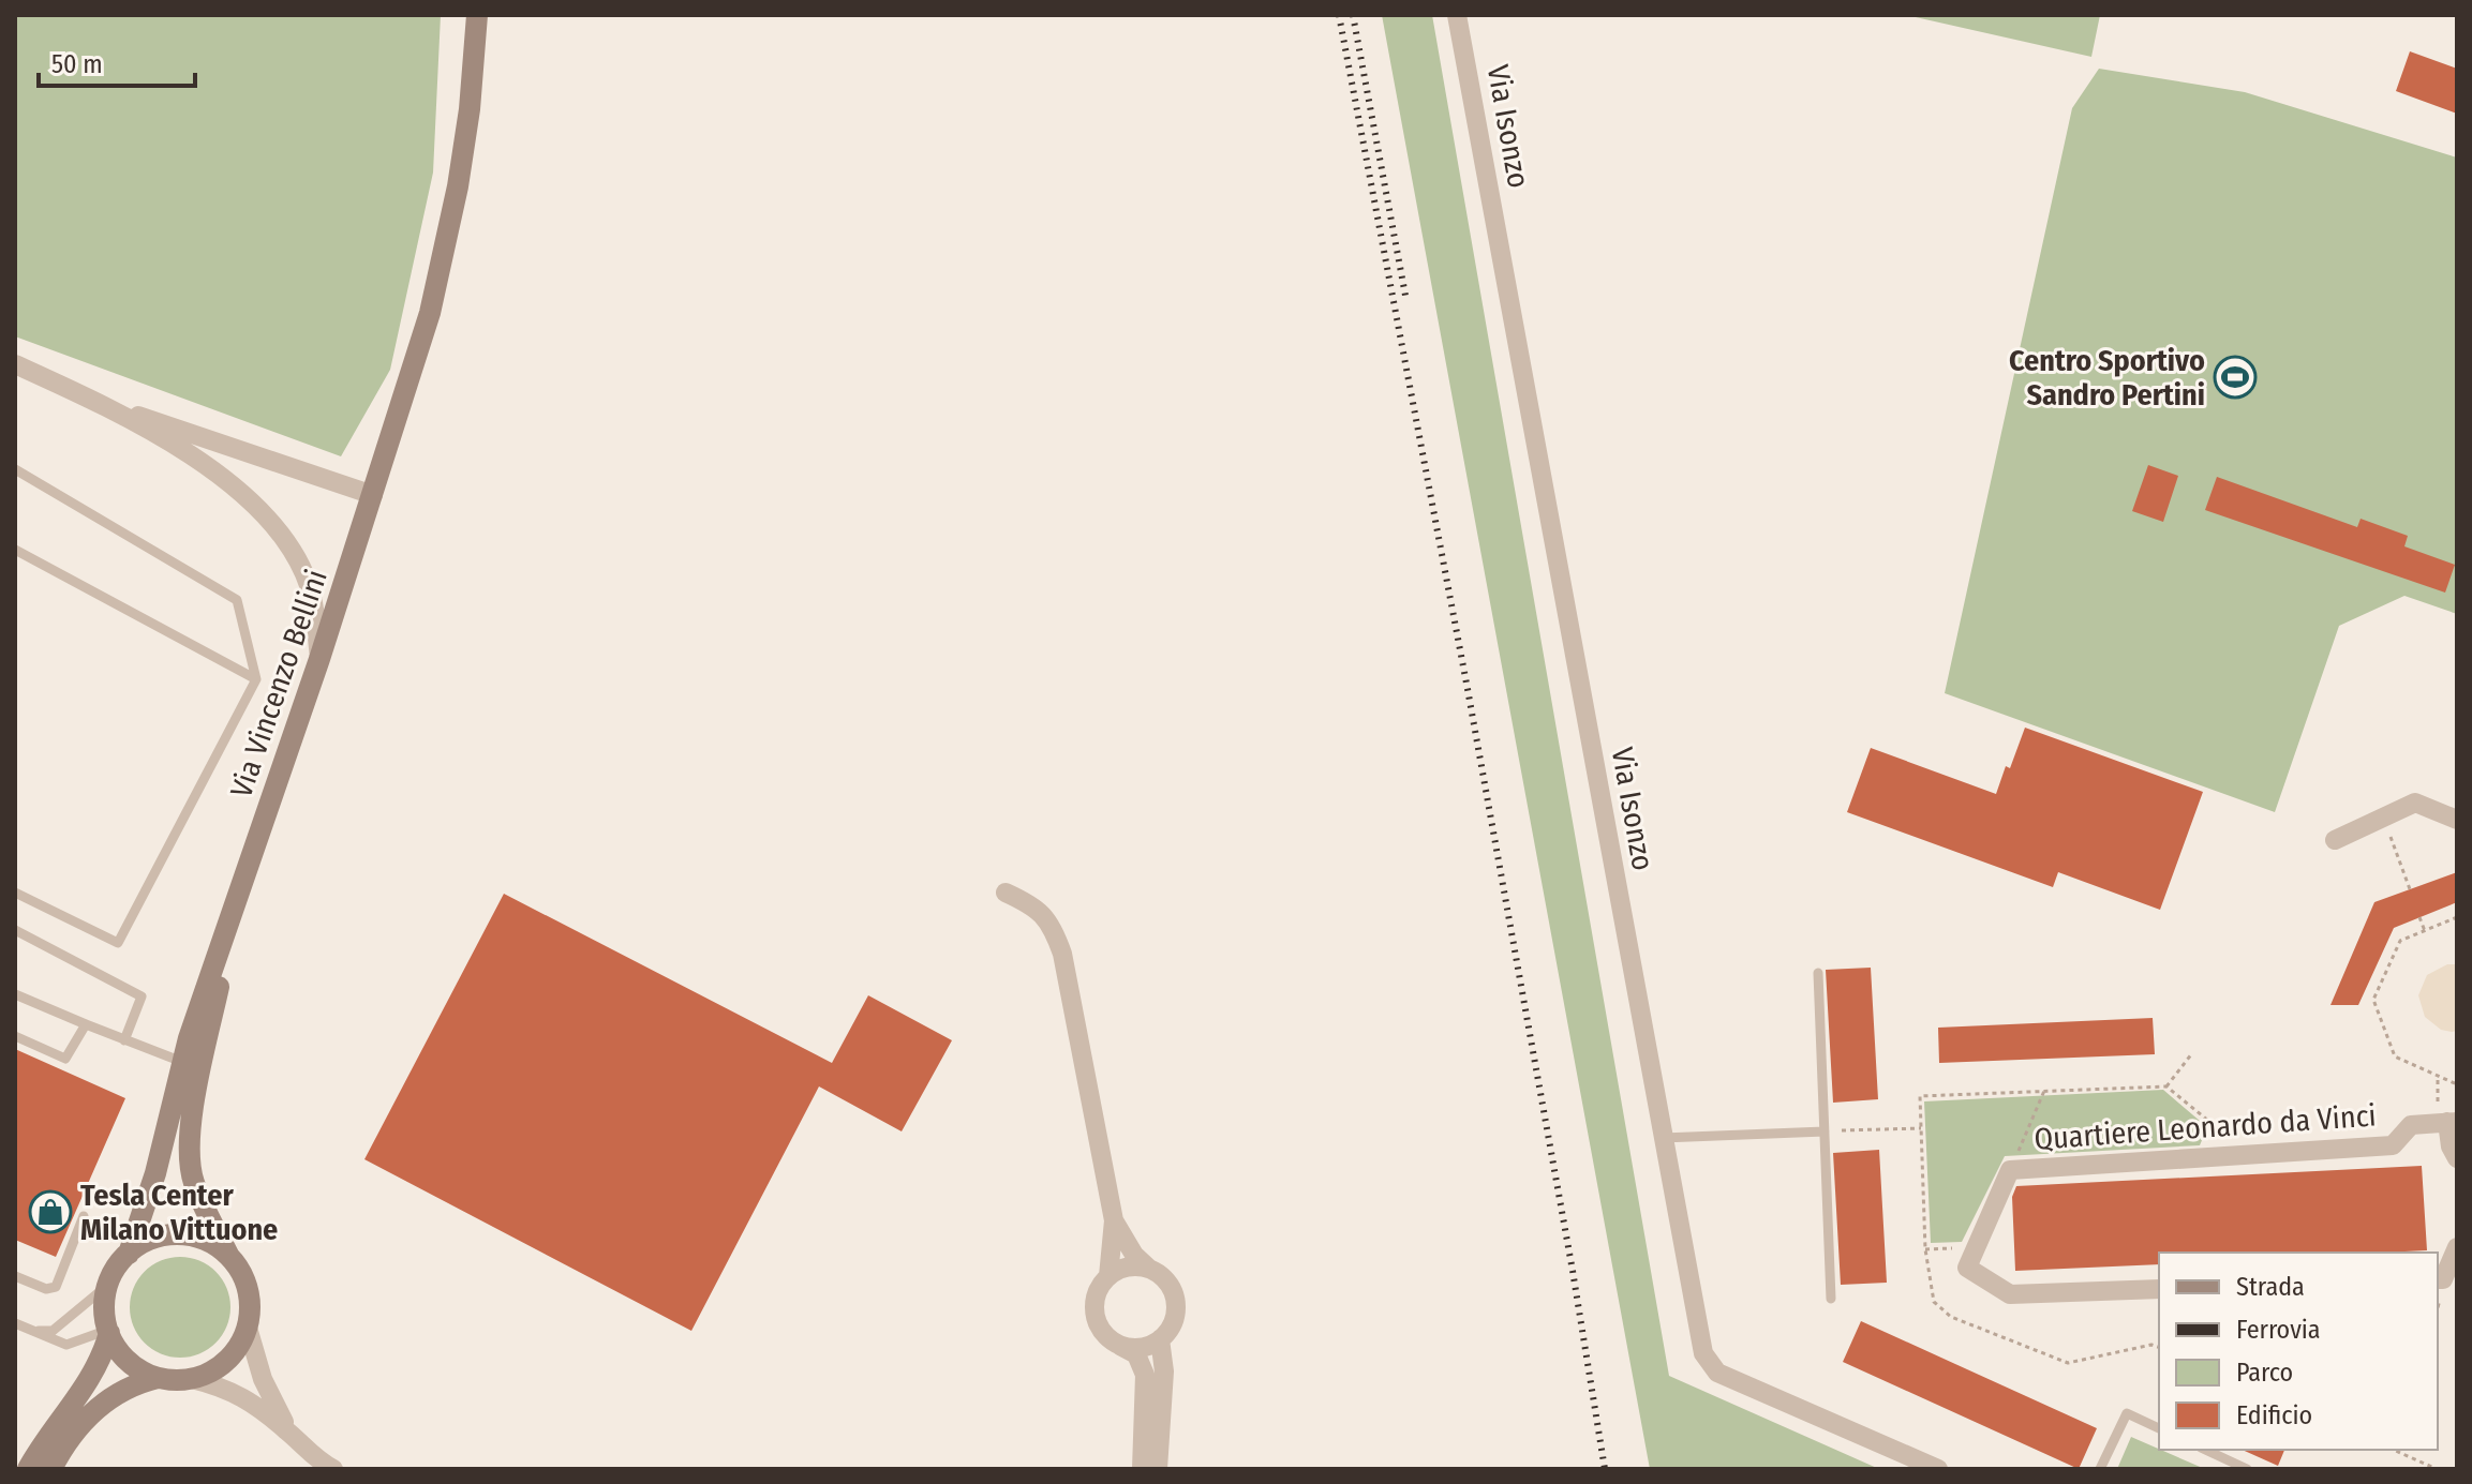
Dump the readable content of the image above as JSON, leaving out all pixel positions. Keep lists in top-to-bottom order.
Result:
{
  "streets": {
    "street": ["Via Isonzo", "Via Vincenzo Bellini", "Quartiere Leonardo da Vinci"]
  },
  "places": {
    "sports": ["Centro Sportivo Sandro Pertini"],
    "shop": ["Tesla Center Milano Vittuone"]
  },
  "legend": [
    "Strada",
    "Ferrovia",
    "Parco",
    "Edificio"
  ],
  "scale_bar": "50 m"
}
